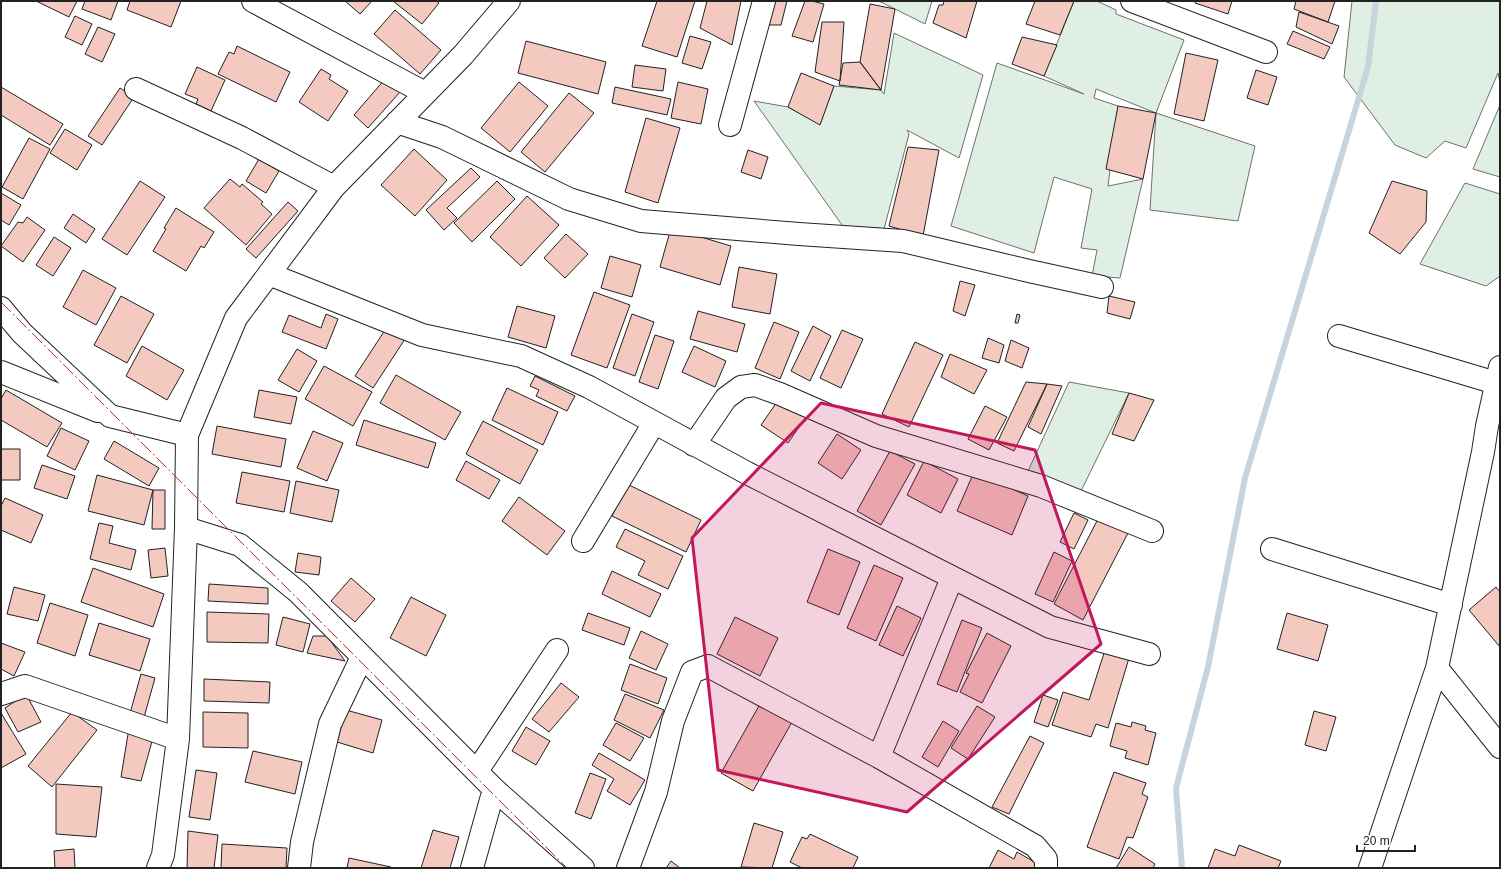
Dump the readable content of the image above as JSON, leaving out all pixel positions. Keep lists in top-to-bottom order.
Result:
{
  "scale_bar": "20 m"
}
